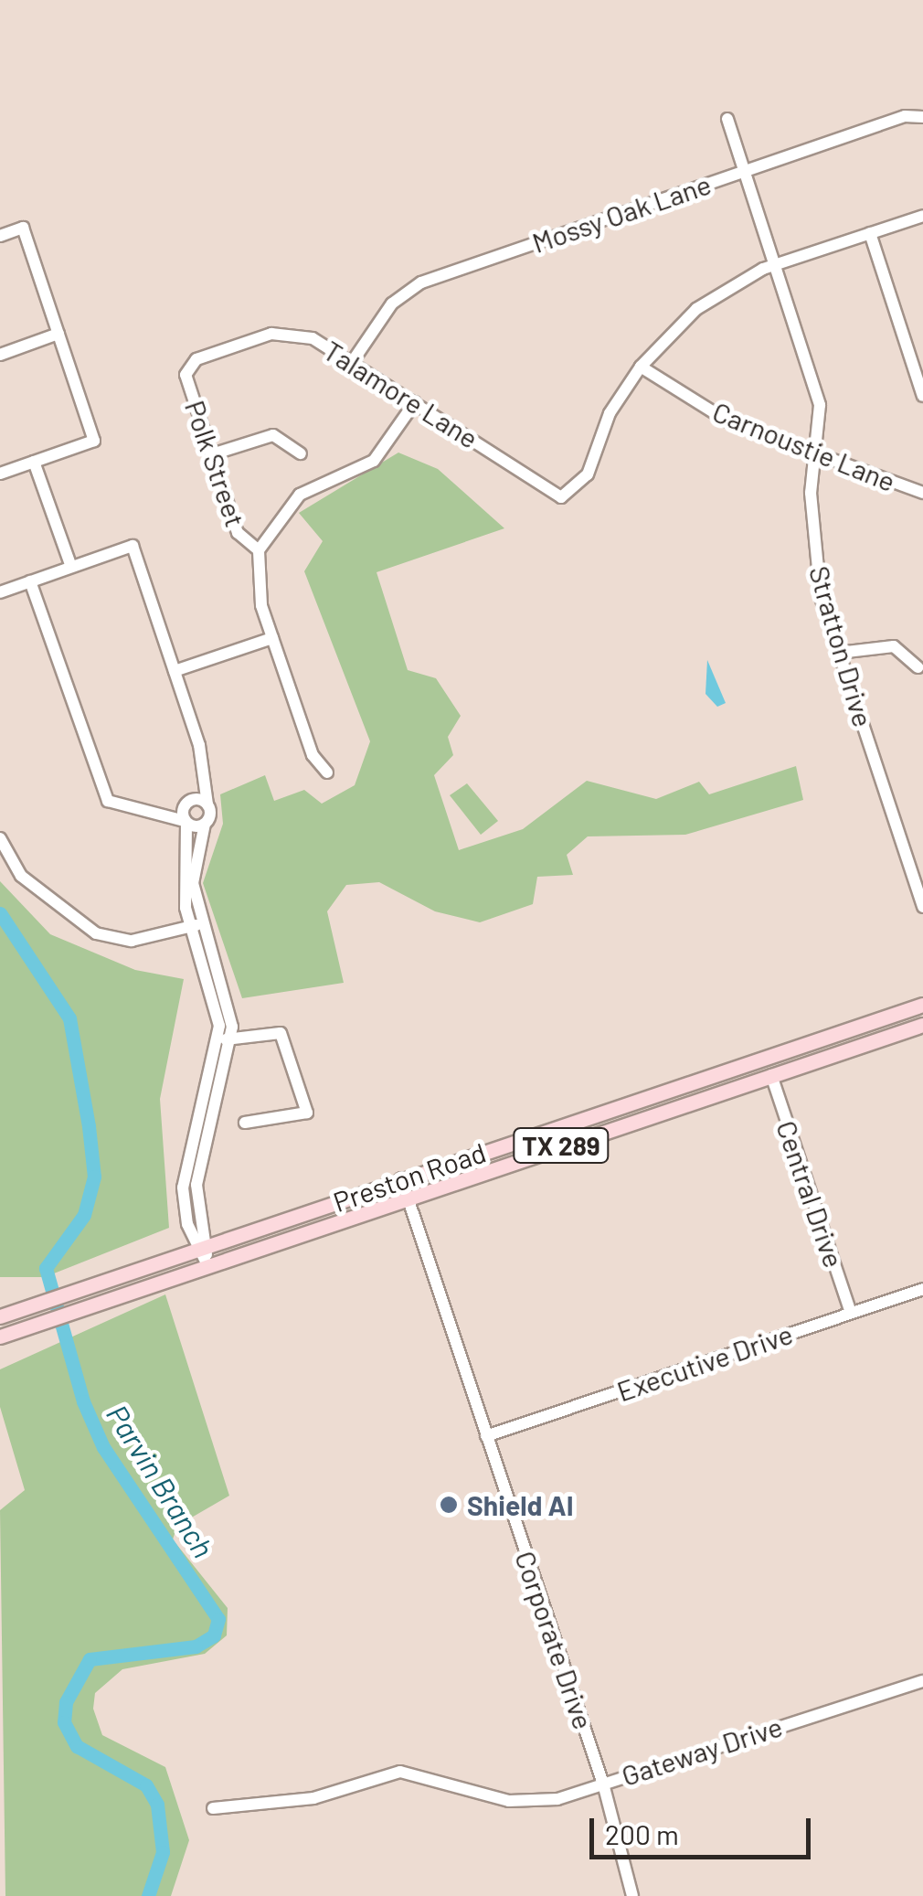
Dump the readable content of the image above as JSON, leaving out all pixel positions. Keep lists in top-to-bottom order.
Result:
{
  "streets": {
    "main road": ["TX 289", "Preston Road"],
    "street": [
      "Mossy Oak Lane",
      "Talamore Lane",
      "Carnoustie Lane",
      "Polk Street",
      "Stratton Drive",
      "Central Drive",
      "Executive Drive",
      "Corporate Drive",
      "Gateway Drive"
    ]
  },
  "crossings": [
    ["Mossy Oak Lane", "Talamore Lane"],
    ["Mossy Oak Lane", "Stratton Drive"],
    ["Talamore Lane", "Carnoustie Lane"],
    ["Talamore Lane", "Polk Street"],
    ["Carnoustie Lane", "Stratton Drive"],
    ["Preston Road", "Central Drive"],
    ["Preston Road", "Corporate Drive"],
    ["Central Drive", "Executive Drive"],
    ["Executive Drive", "Corporate Drive"],
    ["Corporate Drive", "Gateway Drive"]
  ],
  "water": ["Parvin Branch"],
  "places": ["Shield AI"],
  "scale_bar": "200 m"
}
